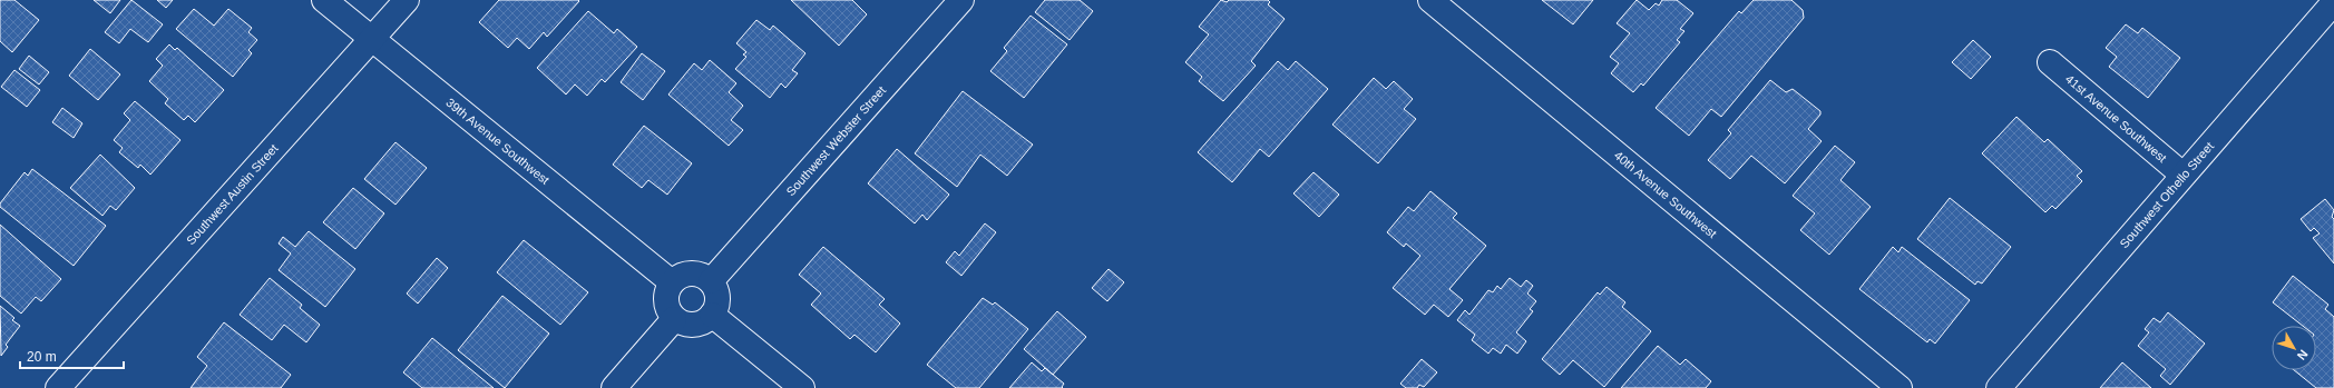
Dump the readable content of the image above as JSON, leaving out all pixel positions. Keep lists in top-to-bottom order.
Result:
{
  "streets": {
    "street": [
      "41st Avenue Southwest",
      "39th Avenue Southwest",
      "Southwest Webster Street",
      "Southwest Austin Street",
      "40th Avenue Southwest",
      "Southwest Othello Street"
    ]
  },
  "crossings": [
    ["41st Avenue Southwest", "Southwest Othello Street"],
    ["39th Avenue Southwest", "Southwest Webster Street"],
    ["39th Avenue Southwest", "Southwest Austin Street"]
  ],
  "scale_bar": "20 m",
  "north": "bottom right"
}
